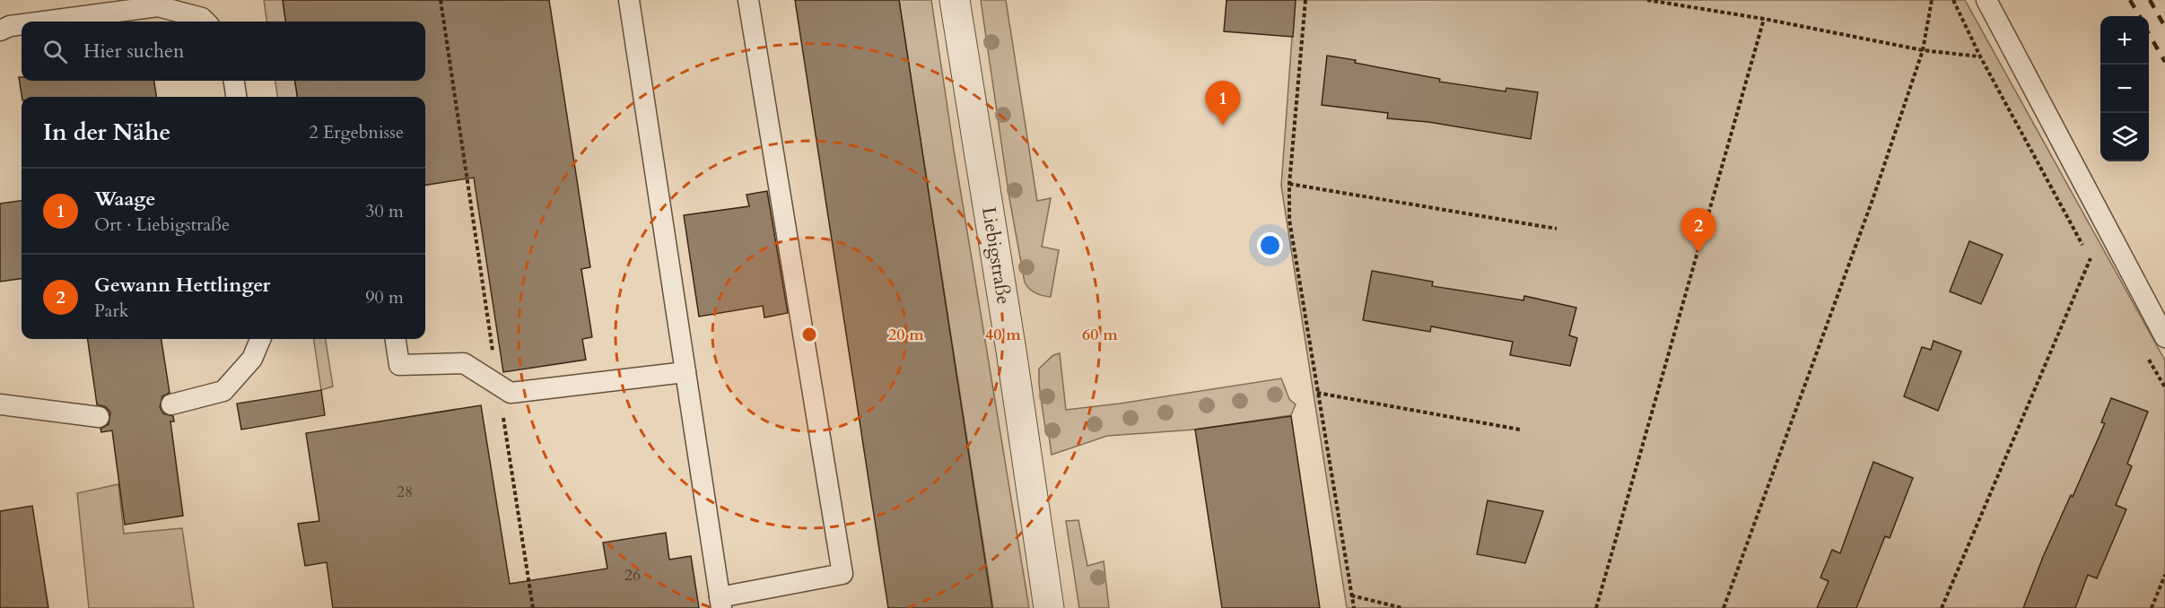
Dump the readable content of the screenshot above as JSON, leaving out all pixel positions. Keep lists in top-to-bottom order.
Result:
{
  "streets": {
    "street": ["Liebigstraße"]
  },
  "house_numbers": ["28", "26"],
  "page": {
    "map_buttons": ["+", "−"],
    "search": "Hier suchen",
    "pins": ["1", "2"],
    "heading": ["In der Nähe", "2 Ergebnisse"],
    "list": [
      {
        "mark": "1",
        "name": "Waage",
        "note": "Ort · Liebigstraße",
        "value": "30 m"
      },
      {
        "mark": "2",
        "name": "Gewann Hettlinger",
        "note": "Park",
        "value": "90 m"
      }
    ]
  },
  "rings": ["20 m", "40 m", "60 m"]
}
